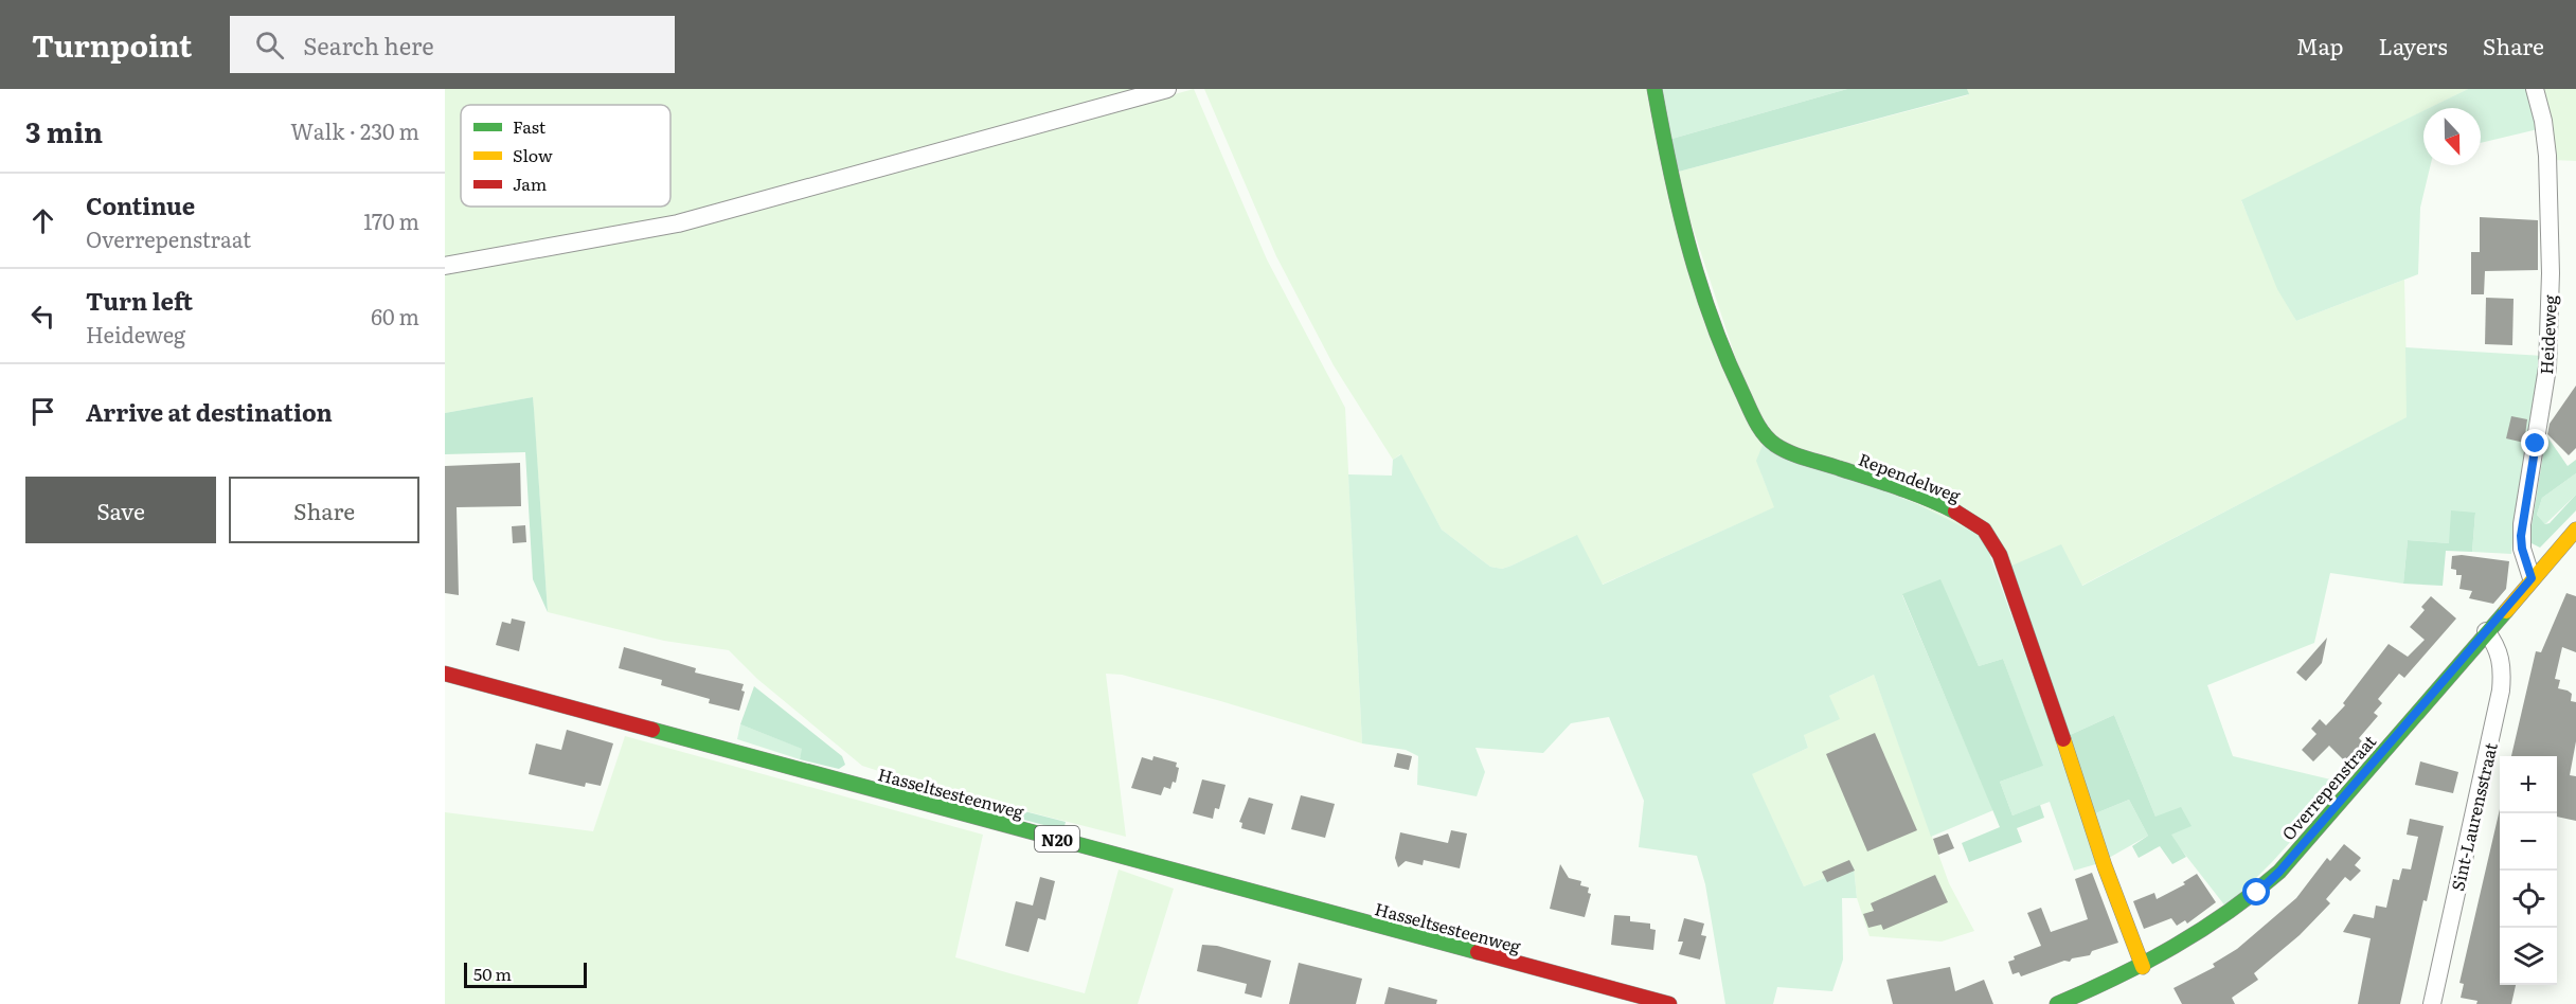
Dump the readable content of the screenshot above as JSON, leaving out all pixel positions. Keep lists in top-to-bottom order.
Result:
{
  "streets": {
    "street": [
      "Heideweg",
      "Rependelweg",
      "Overrepenstraat",
      "Hasseltsesteenweg",
      "Sint-Laurensstraat",
      "N20"
    ]
  },
  "crossings": [
    ["Heideweg", "Overrepenstraat"],
    ["Rependelweg", "Overrepenstraat"],
    ["Overrepenstraat", "Sint-Laurensstraat"]
  ],
  "legend": ["Fast", "Slow", "Jam"],
  "scale_bar": "50 m",
  "north": "bottom",
  "page": {
    "header": "Turnpoint",
    "search": "Search here",
    "nav": ["Map", "Layers", "Share"],
    "heading": ["3 min", "Walk · 230 m"],
    "list": [
      ["Continue", "Overrepenstraat", "170 m"],
      ["Turn left", "Heideweg", "60 m"],
      "Arrive at destination"
    ],
    "buttons": ["Save", "Share"],
    "map_buttons": ["+", "−"],
    "scale": "50 m"
  }
}
